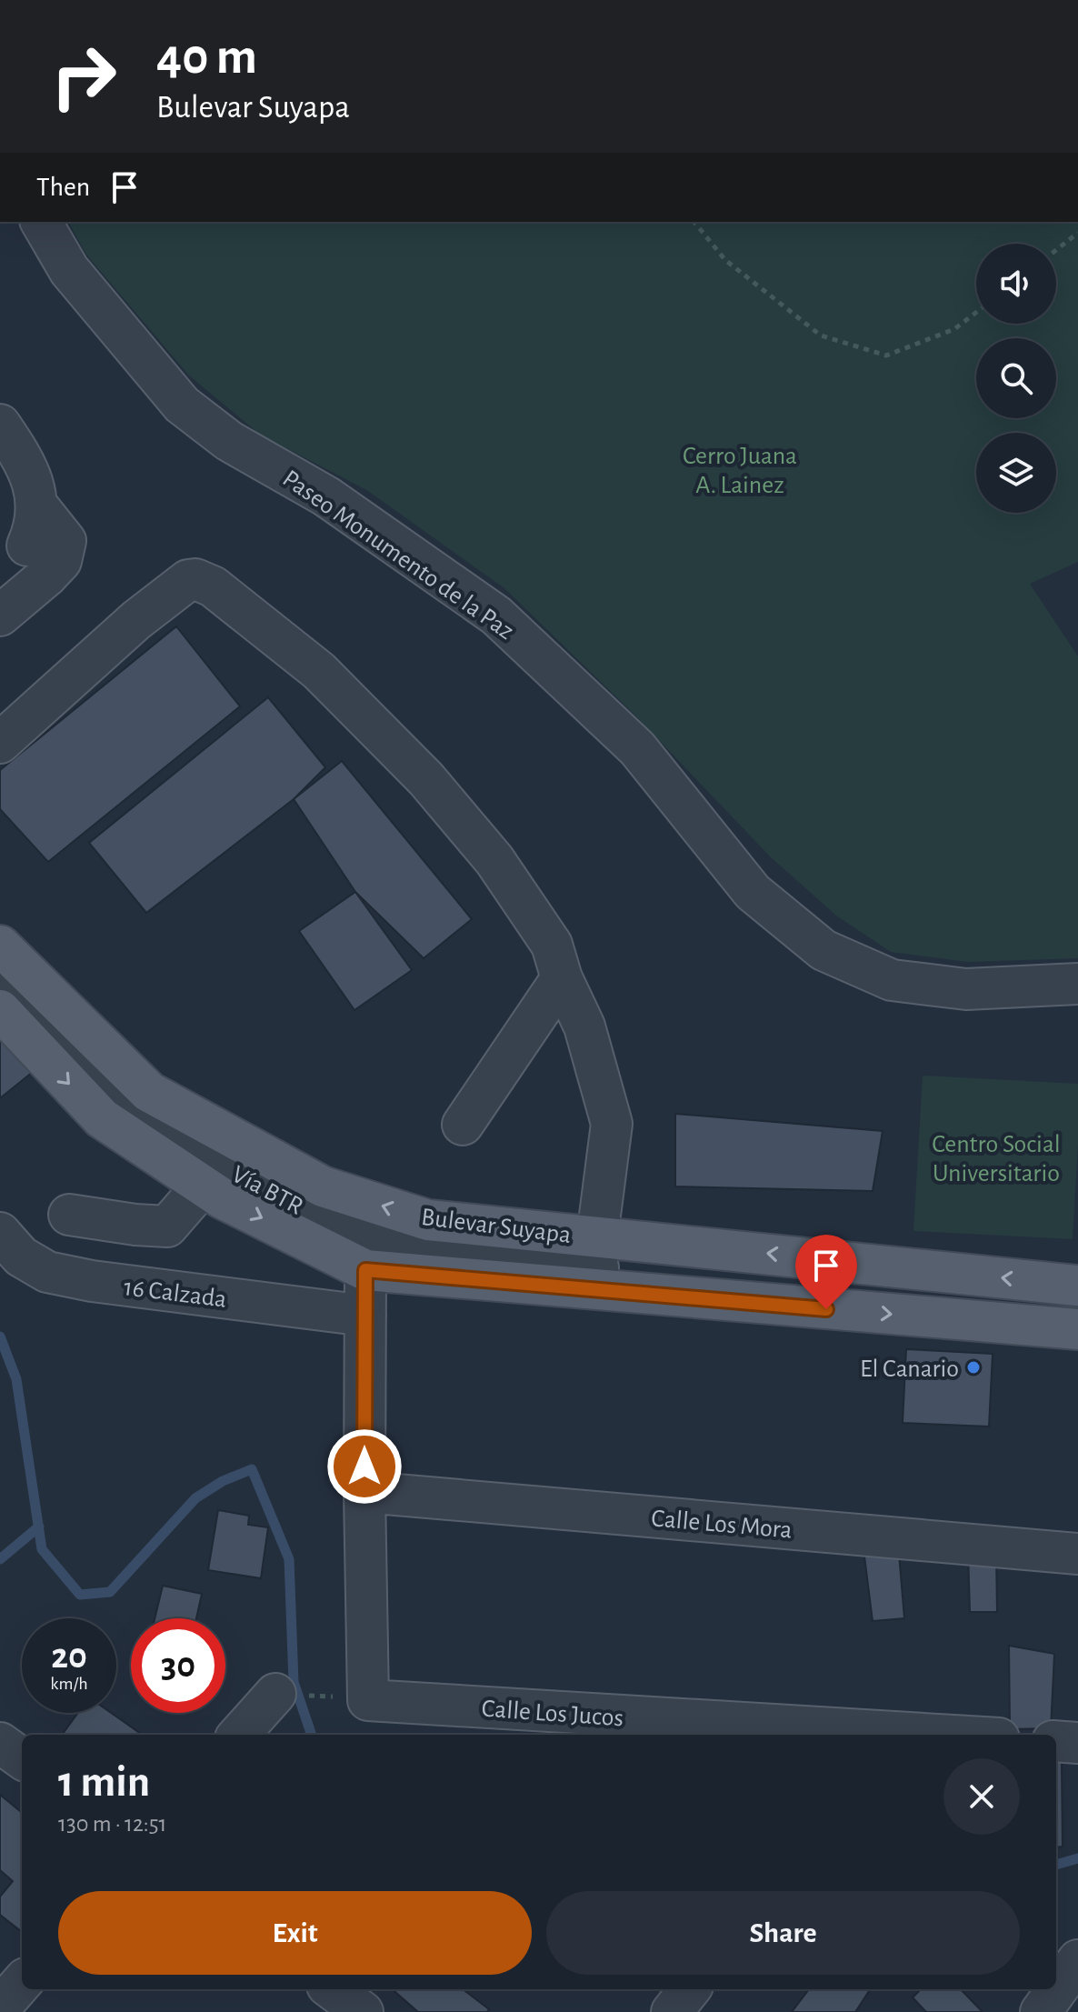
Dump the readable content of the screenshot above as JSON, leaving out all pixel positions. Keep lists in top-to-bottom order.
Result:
{
  "streets": {
    "main road": ["Bulevar Suyapa"],
    "street": [
      "Paseo Monumento de la Paz",
      "Vía BTR",
      "16 Calzada",
      "Calle Los Mora",
      "Calle Los Jucos"
    ]
  },
  "crossings": [
    ["Vía BTR", "Bulevar Suyapa"]
  ],
  "parks": ["Cerro Juana A. Lainez", "Centro Social Universitario"],
  "places": ["El Canario"],
  "page": {
    "turn": ["40 m", "Bulevar Suyapa"],
    "then": "Then",
    "speed": "20 km/h",
    "limit": "30",
    "heading": ["1 min", "130 m · 12:51"],
    "buttons": ["Exit", "Share"]
  }
}
